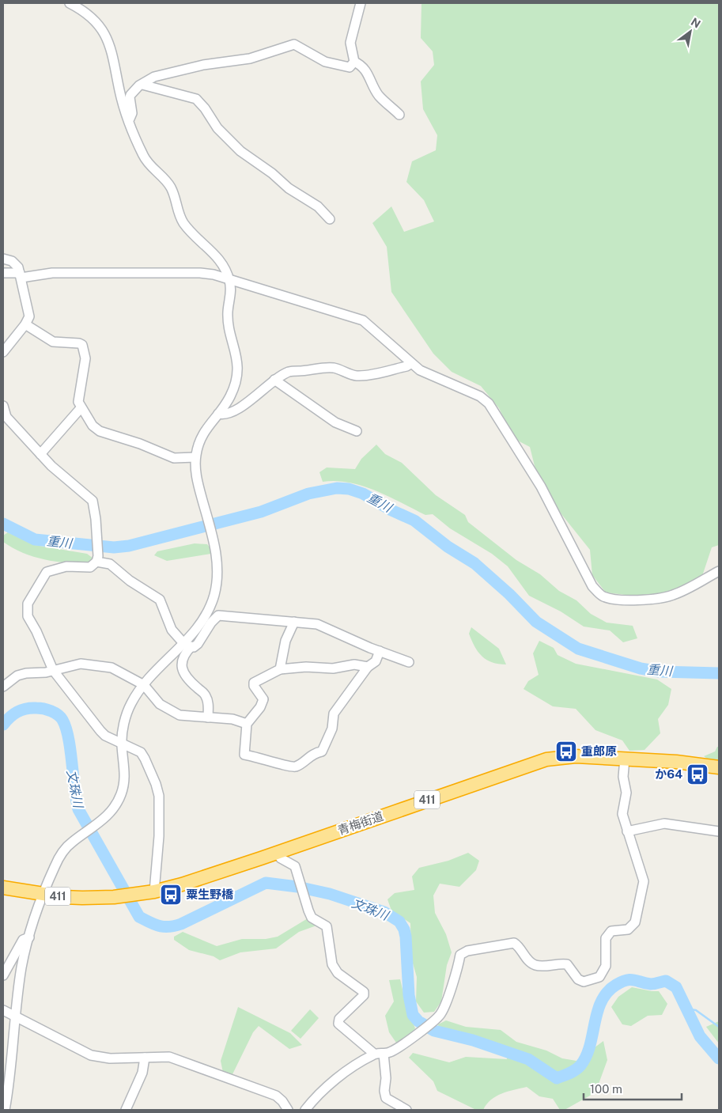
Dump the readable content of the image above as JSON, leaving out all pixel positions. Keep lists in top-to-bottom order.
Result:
{
  "streets": {
    "highway": ["411", "青梅街道"]
  },
  "water": ["重川", "文珠川"],
  "places": {
    "bus stop": ["重郎原", "か64", "粟生野橋"]
  },
  "scale_bar": "100 m",
  "north": "top right"
}
